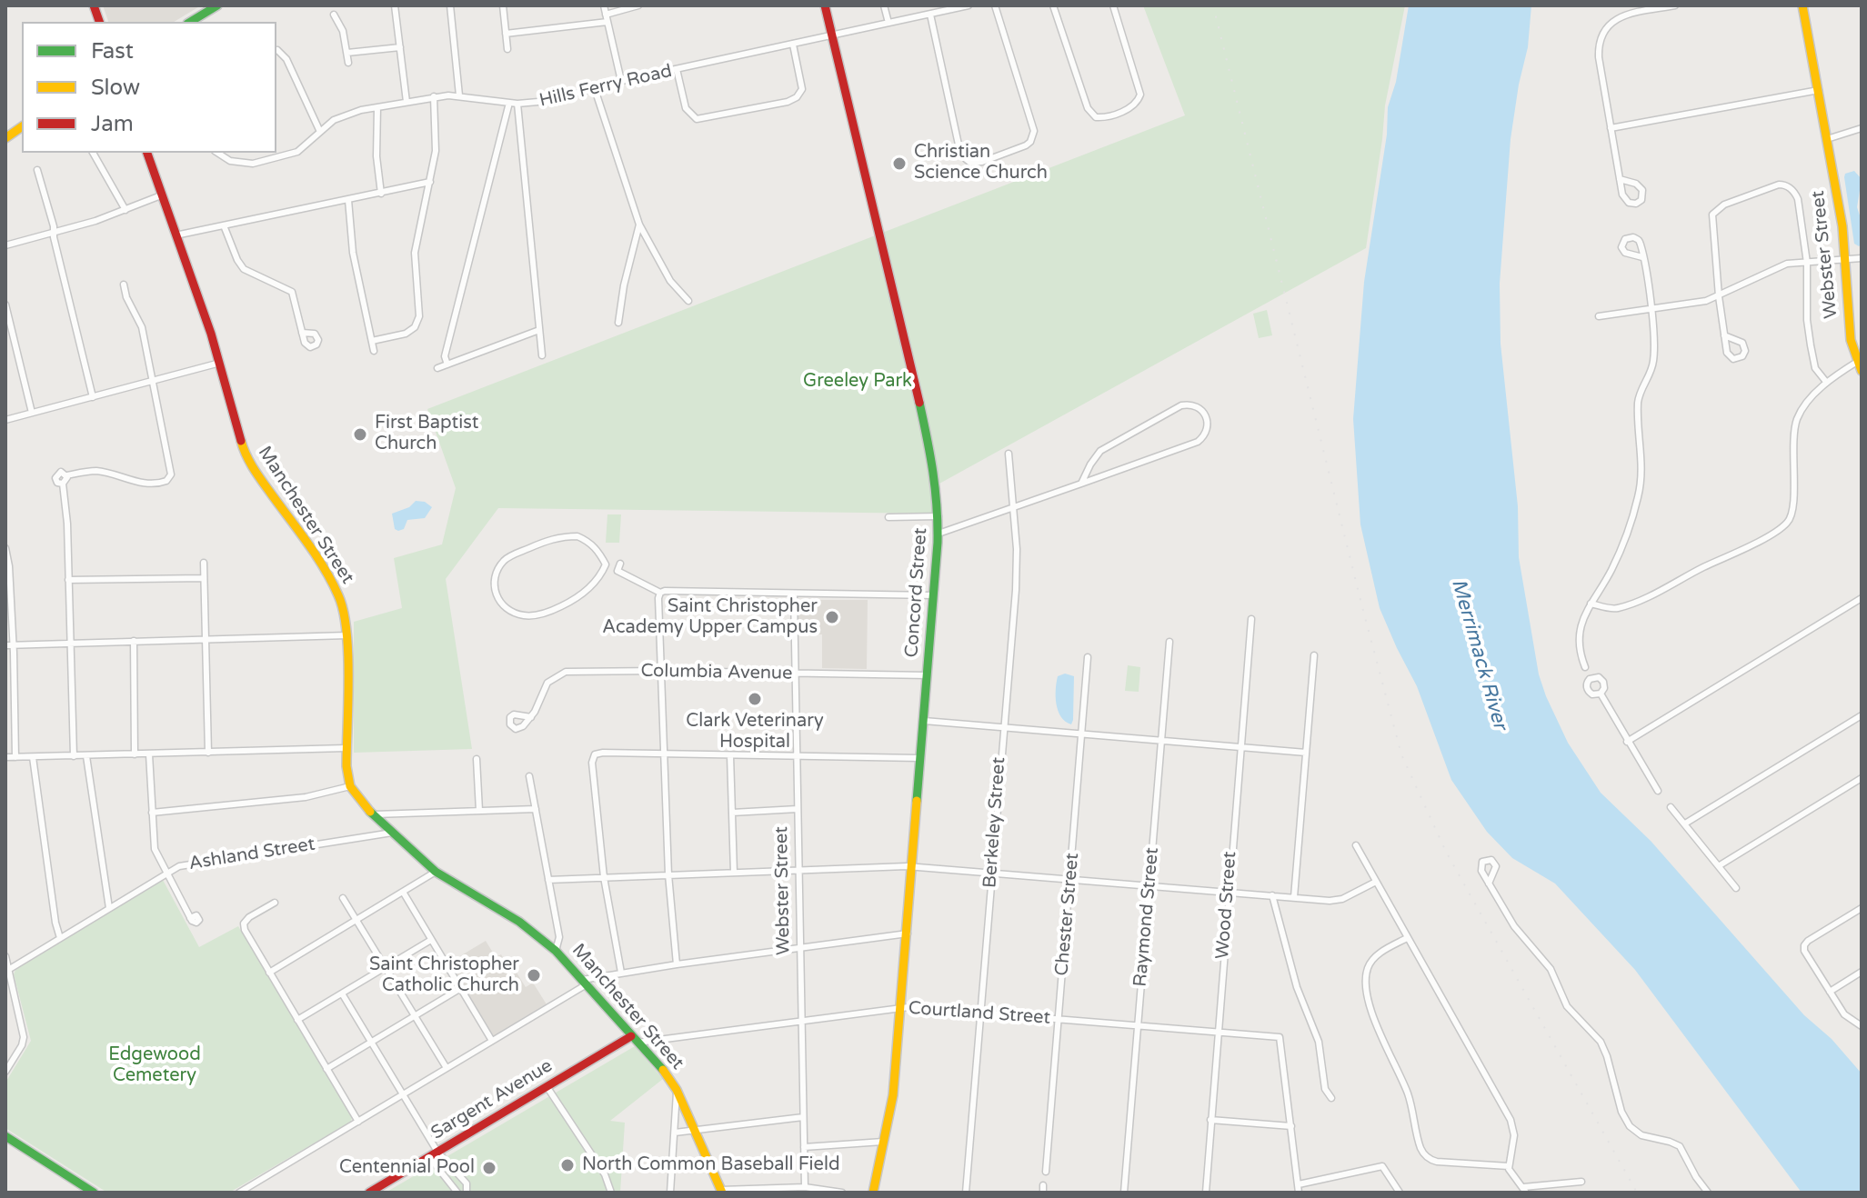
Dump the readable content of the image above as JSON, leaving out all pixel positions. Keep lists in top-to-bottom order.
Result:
{
  "streets": {
    "main road": [
      "Webster Street",
      "Manchester Street",
      "Concord Street",
      "Sargent Avenue"
    ],
    "street": [
      "Hills Ferry Road",
      "Columbia Avenue",
      "Berkeley Street",
      "Ashland Street",
      "Wood Street",
      "Chester Street",
      "Raymond Street",
      "Courtland Street"
    ]
  },
  "crossings": [
    ["Hills Ferry Road", "Concord Street"],
    ["Webster Street", "Columbia Avenue"],
    ["Webster Street", "Courtland Street"],
    ["Manchester Street", "Ashland Street"],
    ["Manchester Street", "Courtland Street"],
    ["Manchester Street", "Sargent Avenue"],
    ["Concord Street", "Columbia Avenue"],
    ["Concord Street", "Courtland Street"],
    ["Berkeley Street", "Courtland Street"],
    ["Wood Street", "Courtland Street"],
    ["Chester Street", "Courtland Street"],
    ["Raymond Street", "Courtland Street"],
    ["Courtland Street", "Sargent Avenue"]
  ],
  "water": ["Merrimack River"],
  "parks": ["Greeley Park", "Edgewood Cemetery"],
  "places": [
    "Christian Science Church",
    "First Baptist Church",
    "Saint Christopher Academy Upper Campus",
    "Clark Veterinary Hospital",
    "Saint Christopher Catholic Church",
    "North Common Baseball Field",
    "Centennial Pool"
  ],
  "legend": ["Fast", "Slow", "Jam"]
}
